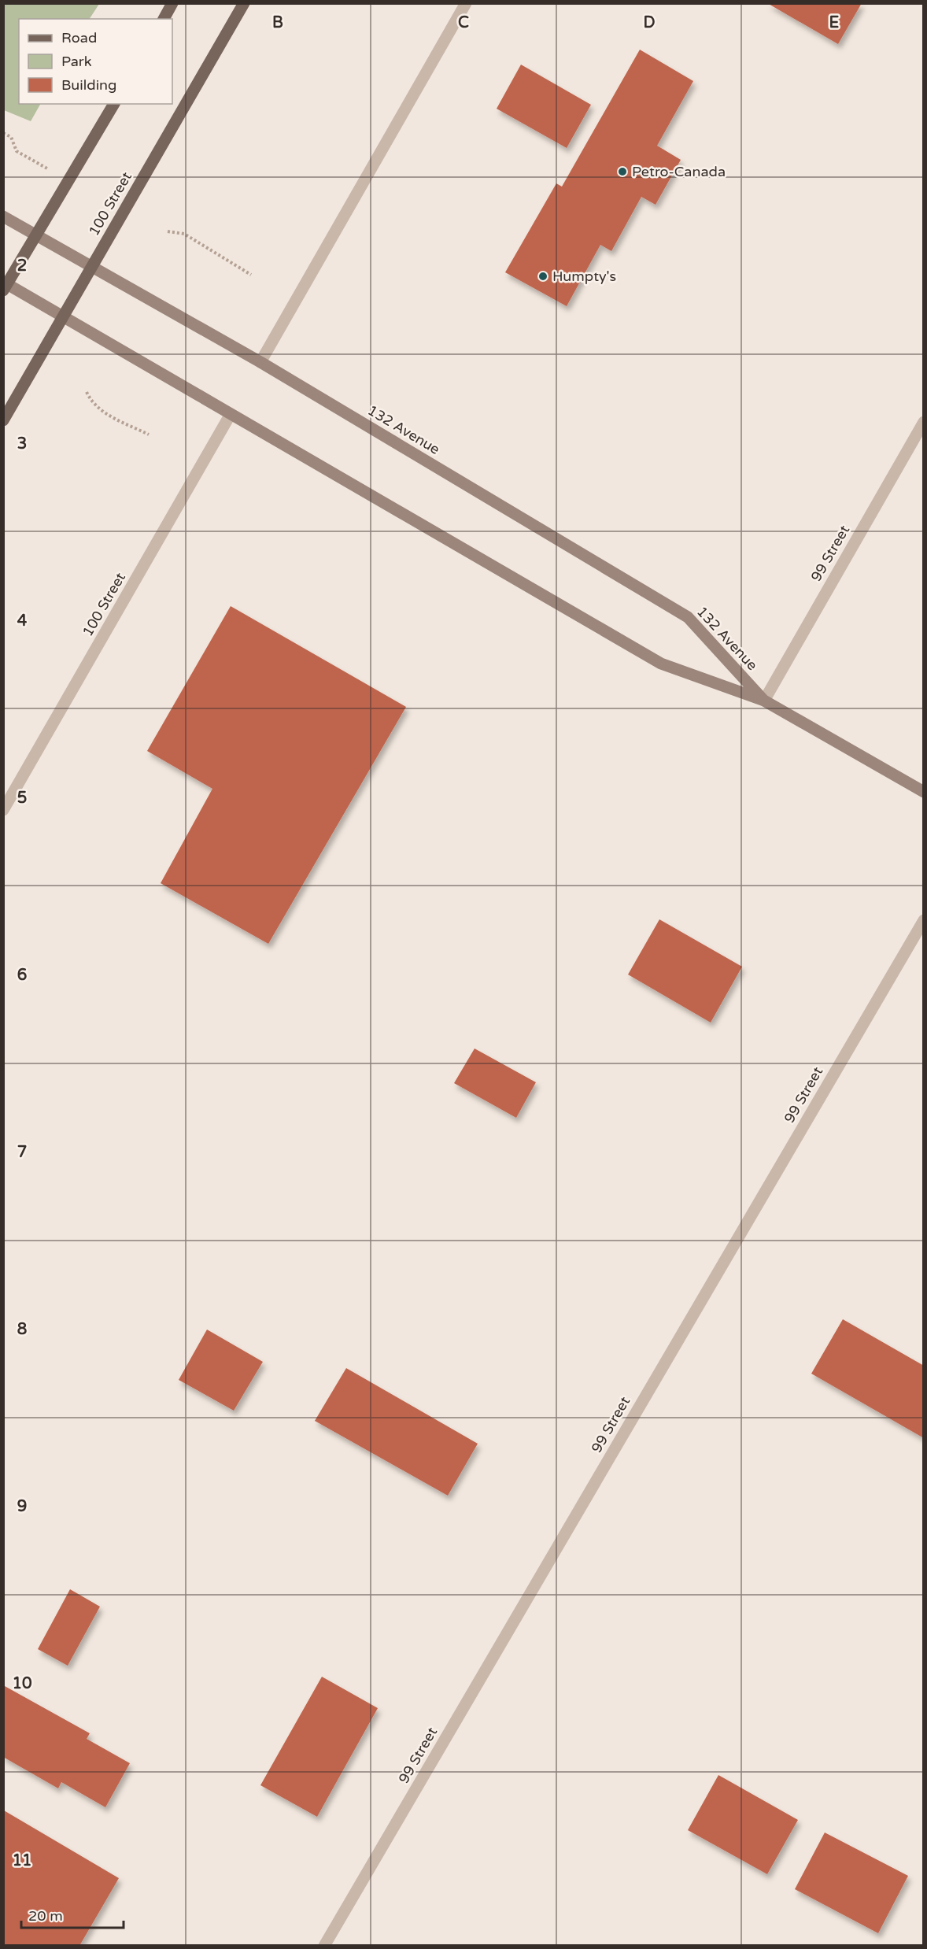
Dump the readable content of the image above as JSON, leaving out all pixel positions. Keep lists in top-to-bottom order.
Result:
{
  "streets": {
    "main road": ["100 Street", "132 Avenue"],
    "street": ["99 Street"]
  },
  "crossings": [
    ["100 Street", "132 Avenue"],
    ["132 Avenue", "99 Street"]
  ],
  "places": ["Petro-Canada", "Humpty's"],
  "legend": ["Road", "Park", "Building"],
  "scale_bar": "20 m",
  "grid": {
    "columns": [
      "B",
      "C",
      "D",
      "E"
    ],
    "rows": [
      "2",
      "3",
      "4",
      "5",
      "6",
      "7",
      "8",
      "9",
      "10",
      "11"
    ]
  }
}
